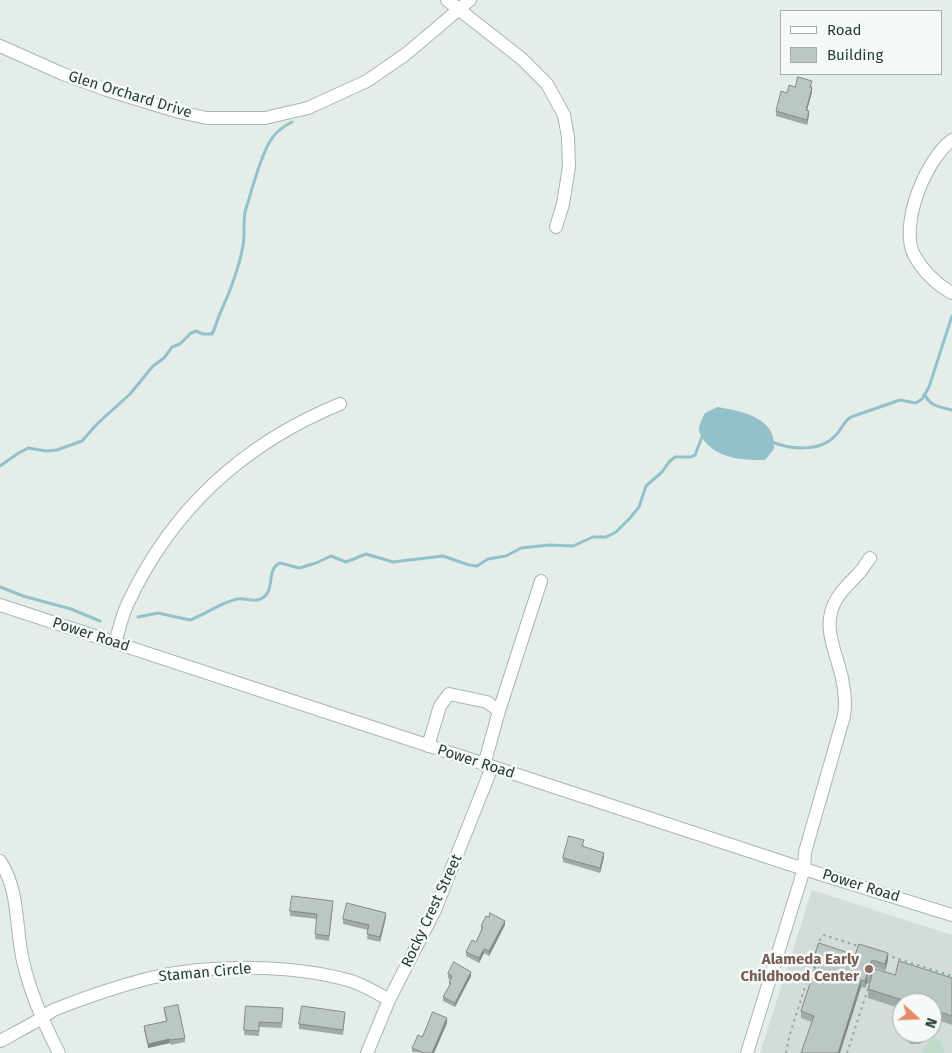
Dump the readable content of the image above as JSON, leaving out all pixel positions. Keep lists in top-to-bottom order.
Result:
{
  "streets": {
    "street": [
      "Glen Orchard Drive",
      "Power Road",
      "Rocky Crest Street",
      "Staman Circle"
    ]
  },
  "crossings": [
    ["Power Road", "Rocky Crest Street"],
    ["Rocky Crest Street", "Staman Circle"]
  ],
  "places": ["Alameda Early Childhood Center"],
  "legend": ["Road", "Building"],
  "north": "right"
}
